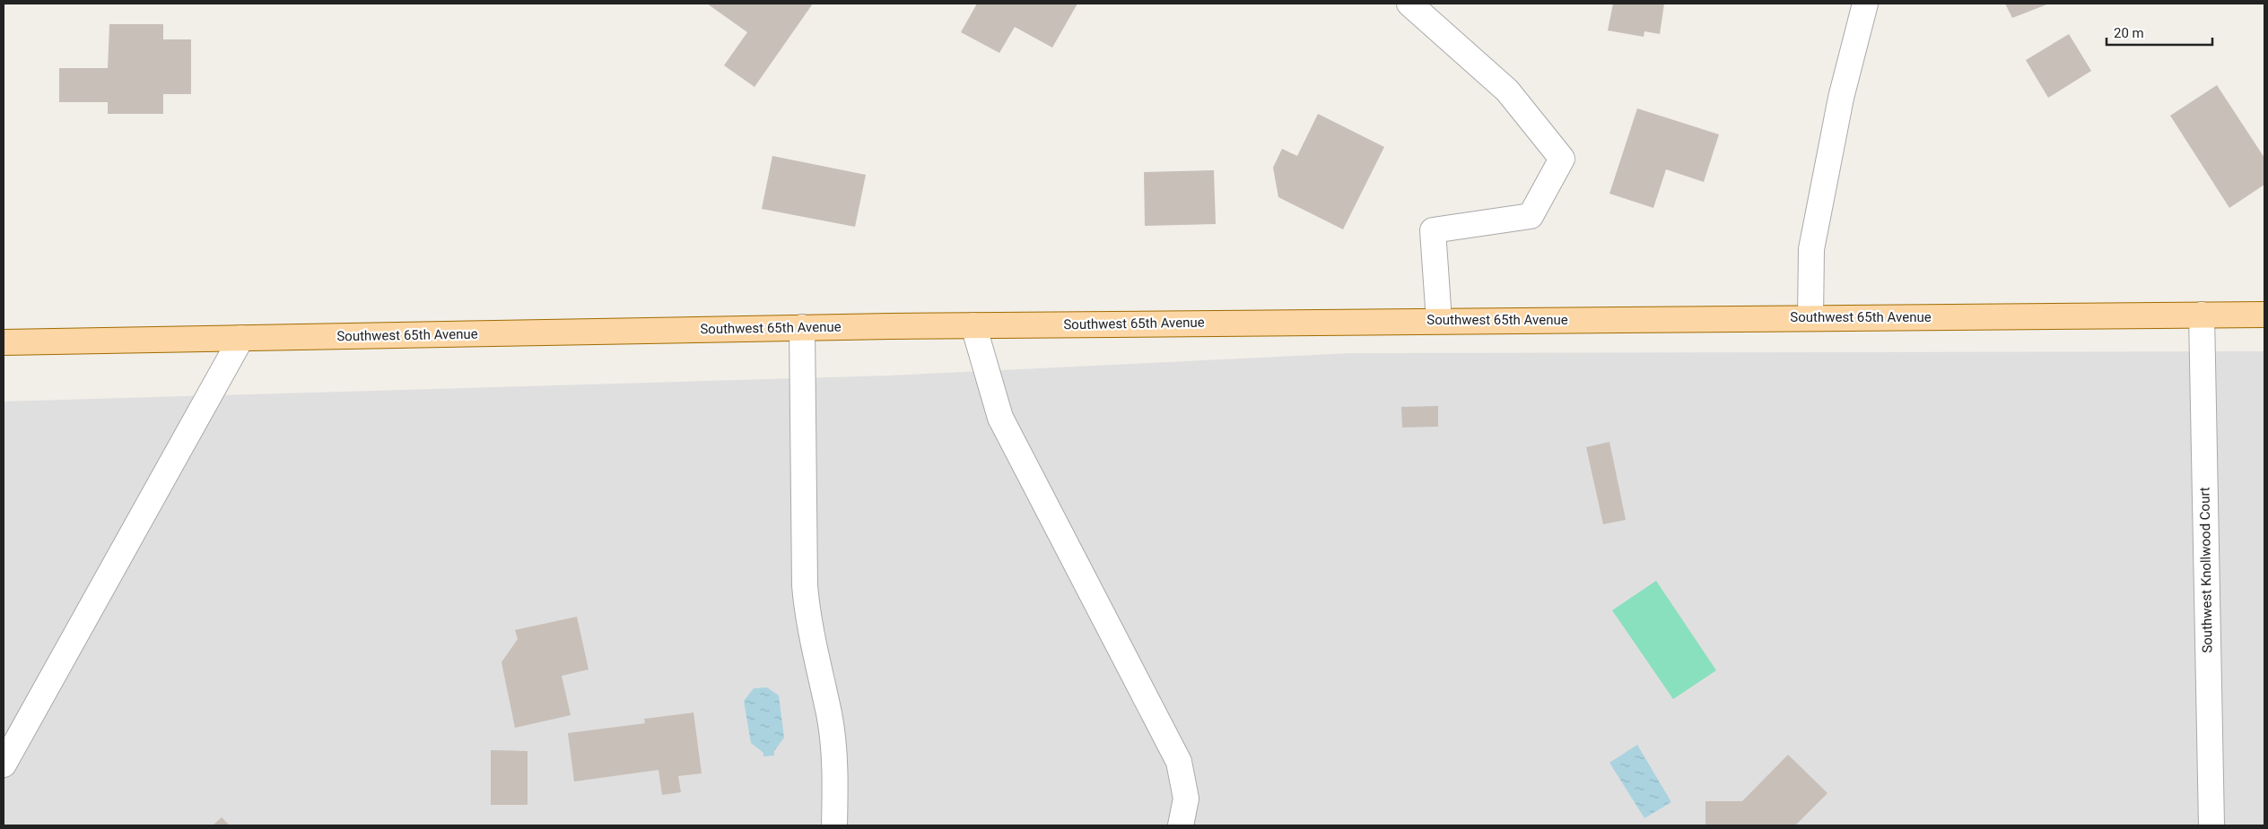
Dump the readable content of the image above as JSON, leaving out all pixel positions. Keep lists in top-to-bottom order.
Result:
{
  "streets": {
    "main road": ["Southwest 65th Avenue"],
    "street": ["Southwest Knollwood Court"]
  },
  "crossings": [
    ["Southwest 65th Avenue", "Southwest Knollwood Court"]
  ],
  "scale_bar": "20 m"
}
